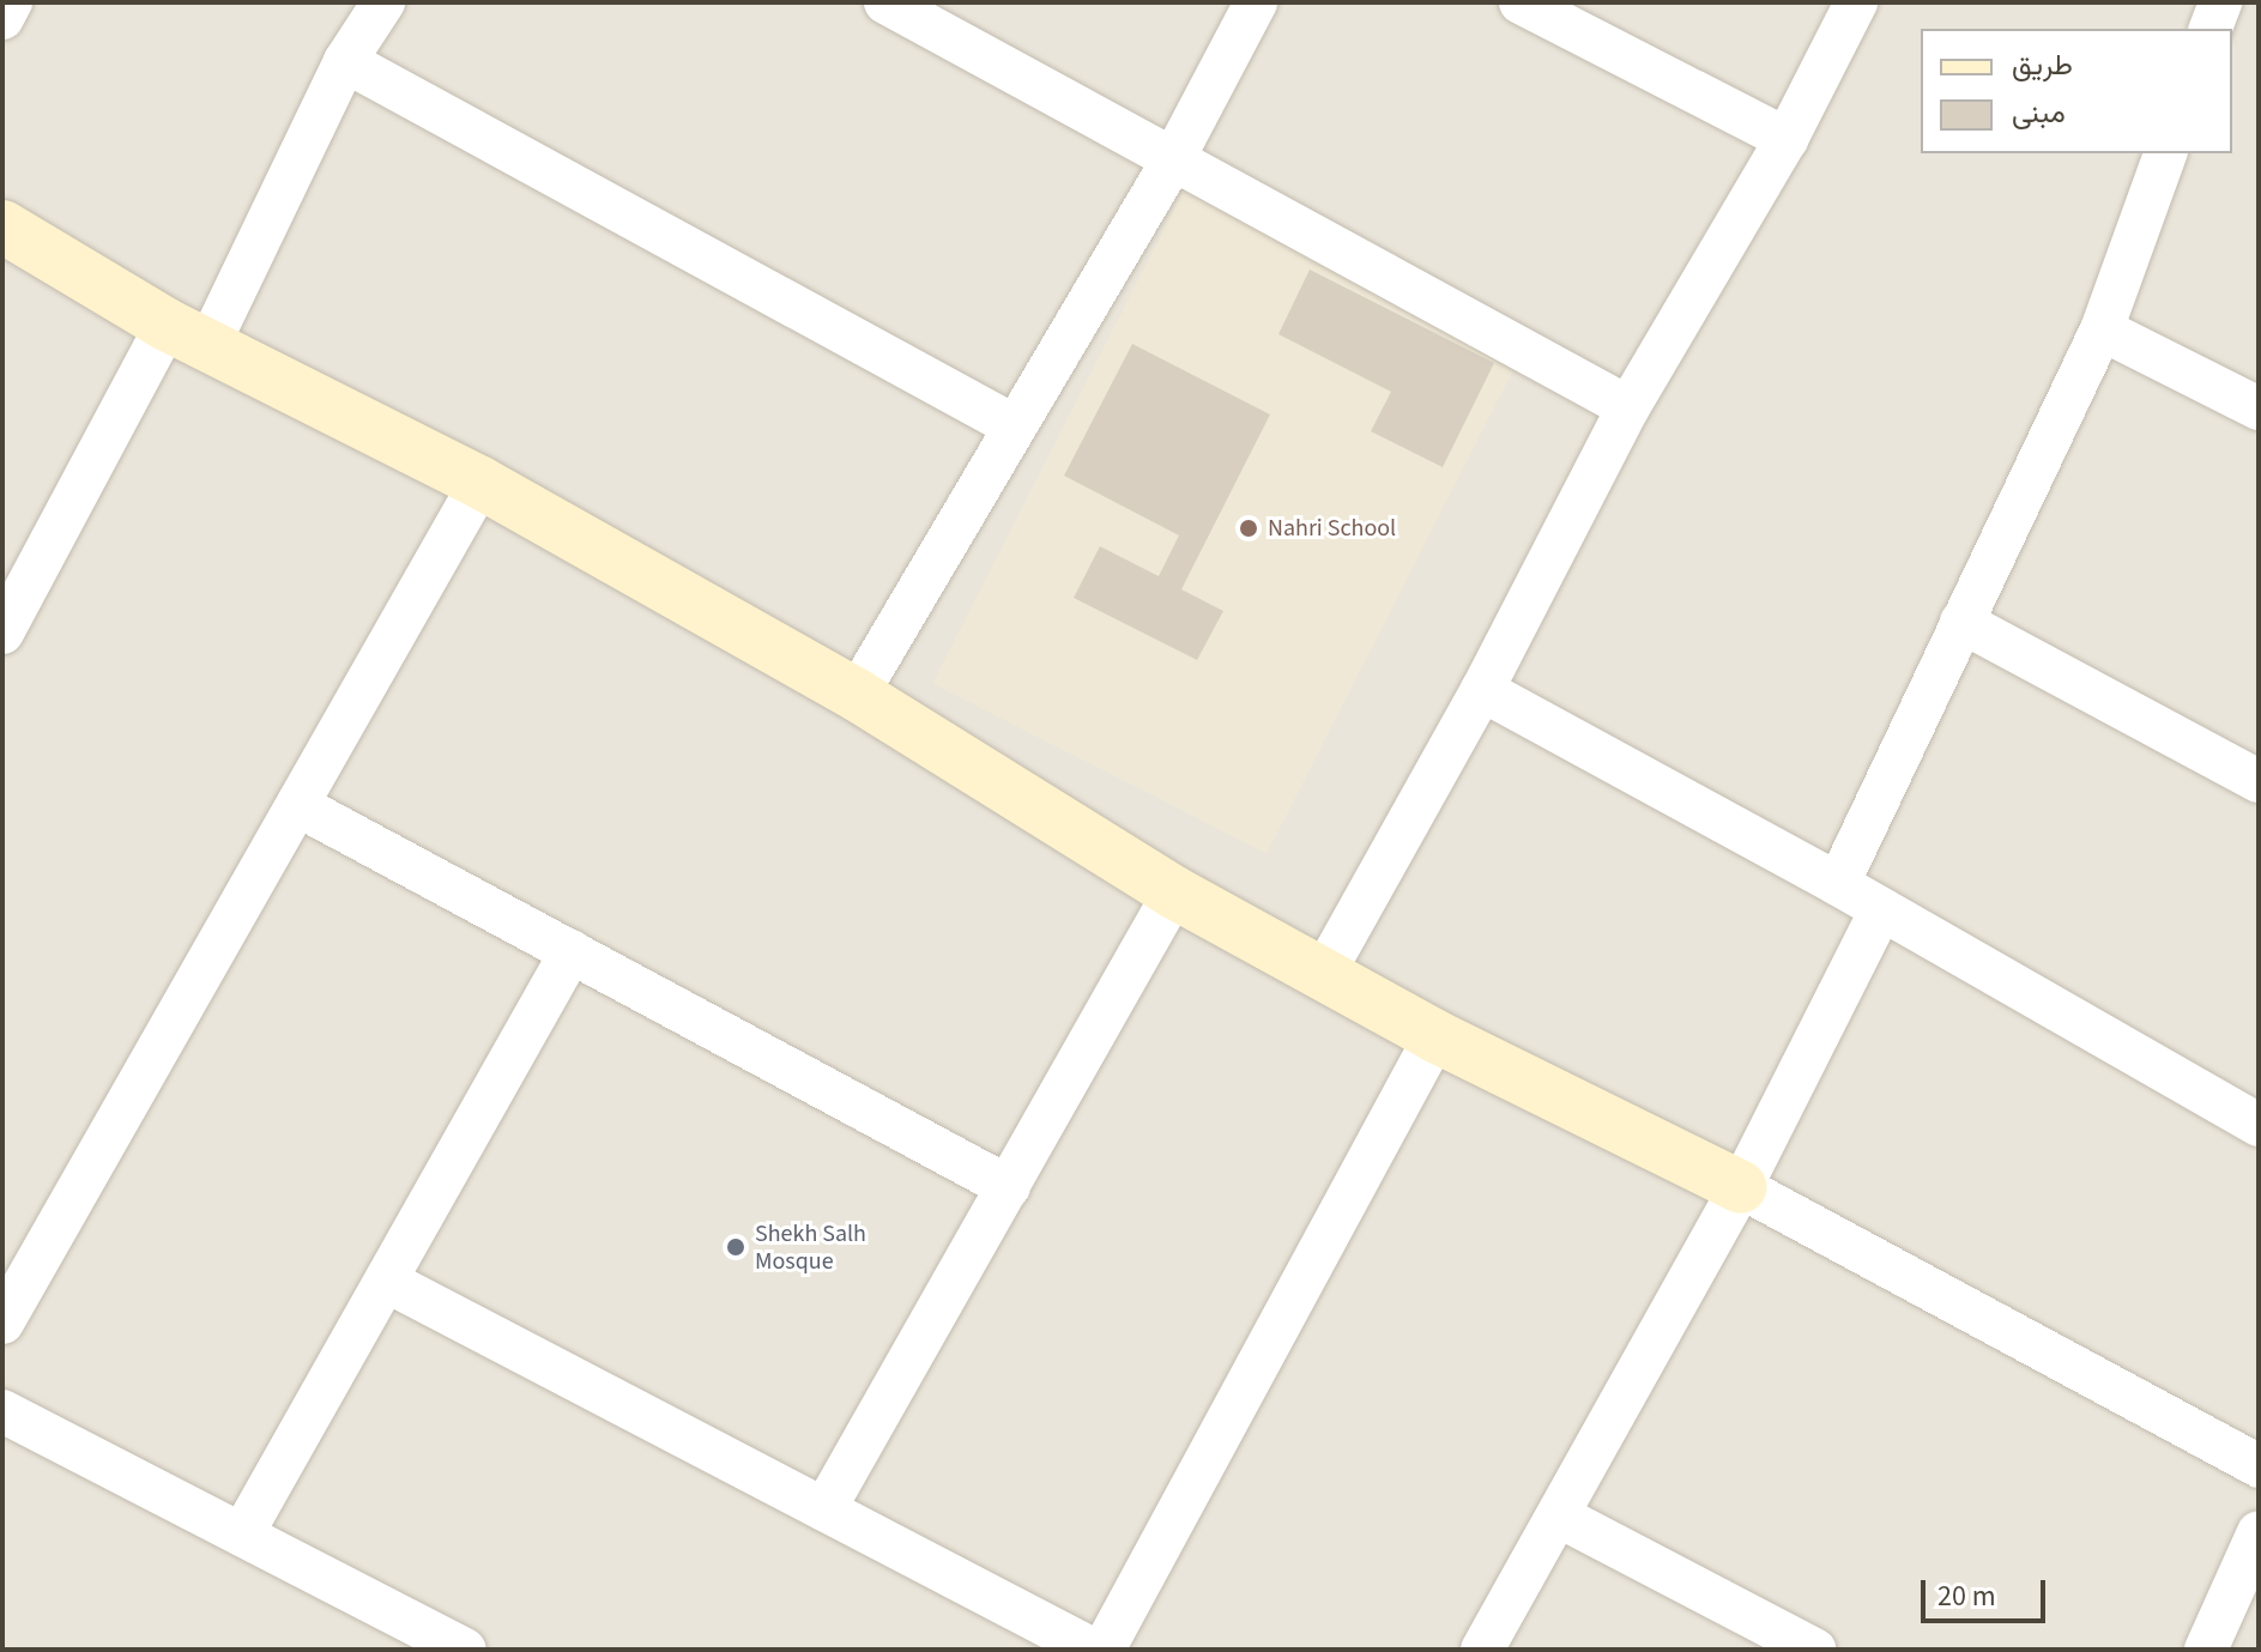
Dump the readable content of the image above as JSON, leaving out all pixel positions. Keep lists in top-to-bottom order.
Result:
{
  "places": ["Nahri School", "Shekh Salh Mosque"],
  "legend": ["طريق", "مبنى"],
  "scale_bar": "20 m"
}
